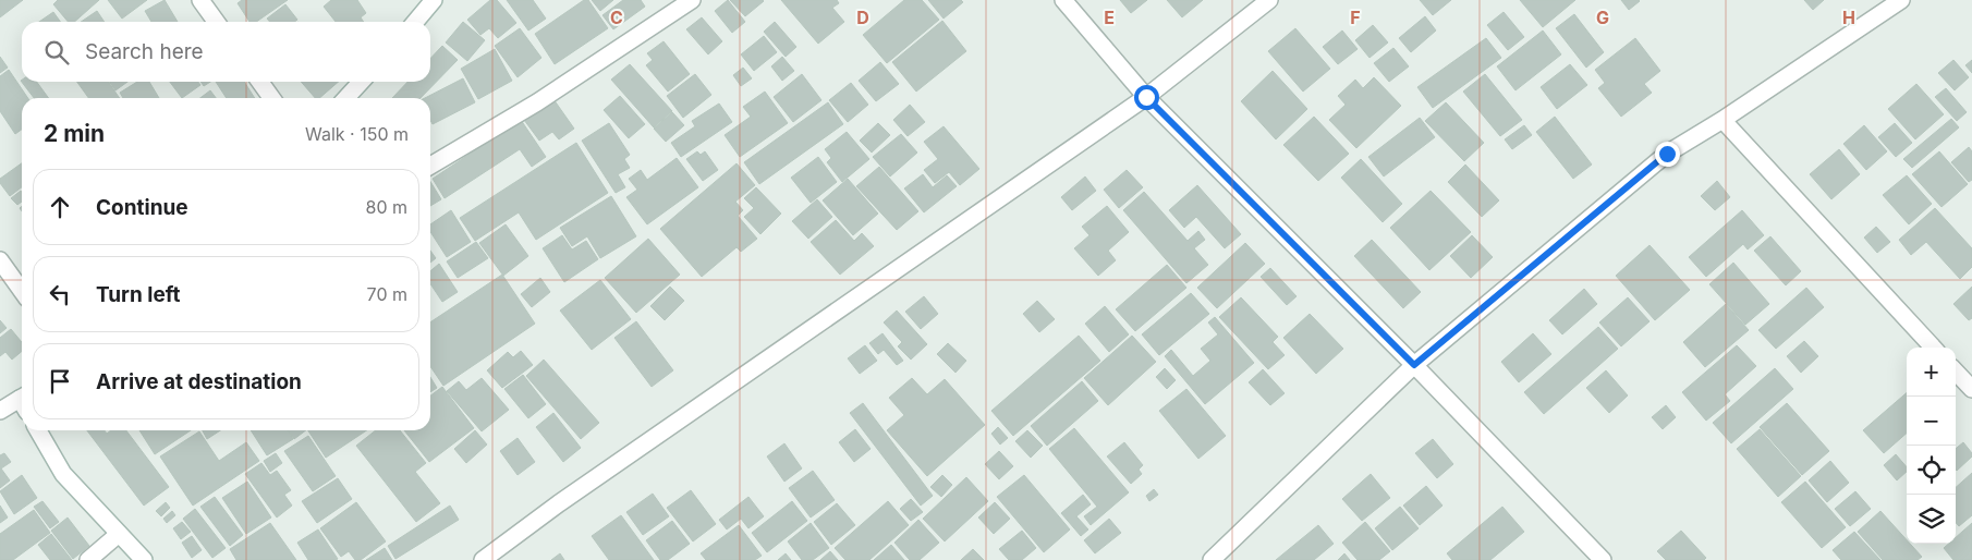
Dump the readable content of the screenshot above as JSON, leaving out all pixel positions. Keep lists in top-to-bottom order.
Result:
{
  "page": {
    "search": "Search here",
    "heading": ["2 min", "Walk · 150 m"],
    "list": [
      ["Continue", "80 m"],
      ["Turn left", "70 m"],
      "Arrive at destination"
    ],
    "map_buttons": ["+", "−"]
  },
  "grid": {
    "columns": [
      "C",
      "D",
      "E",
      "F",
      "G",
      "H"
    ]
  }
}
